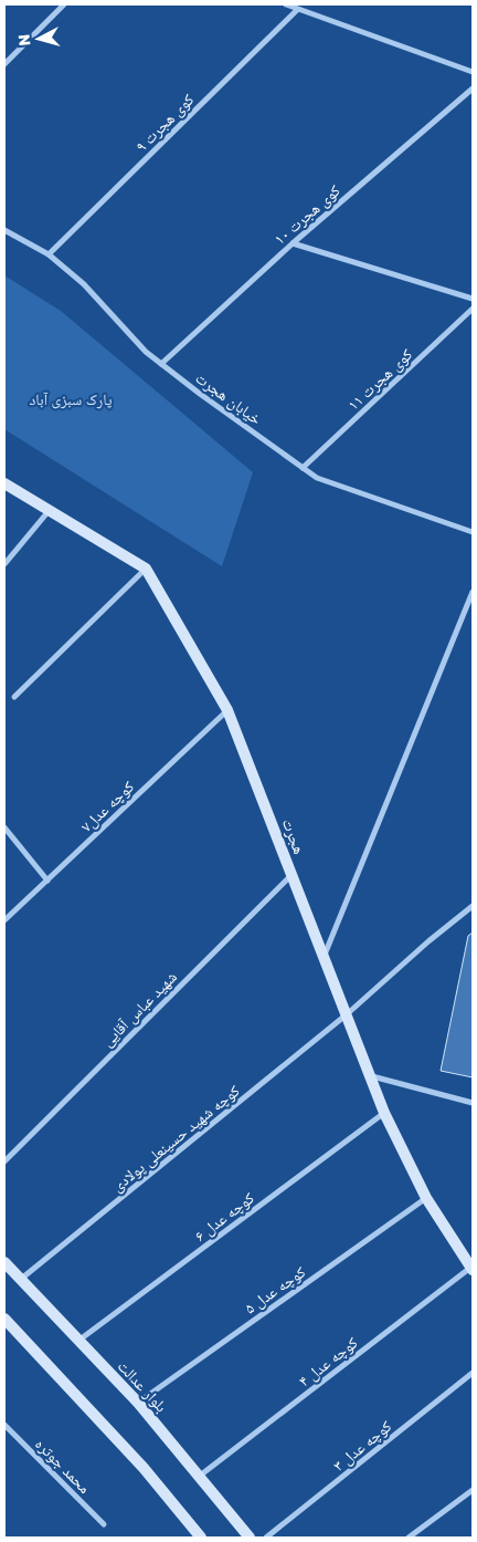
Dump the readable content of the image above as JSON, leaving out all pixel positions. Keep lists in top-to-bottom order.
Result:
{
  "streets": {
    "street": [
      "کوی هجرت ۹",
      "کوی هجرت ۱۰",
      "کوی هجرت ۱۱",
      "خیابان هجرت",
      "کوچه عدل۷",
      "هجرت",
      "شهید عباس آقایی",
      "کوچه شهید حسینعلی پولادی",
      "کوچه عدل ۶",
      "کوچه عدل ۵",
      "کوچه عدل ۴",
      "بلوار عدالت",
      "کوچه عدل ۳",
      "محمد جوتره"
    ]
  },
  "crossings": [
    ["کوی هجرت ۹", "خیابان هجرت"],
    ["کوی هجرت ۱۰", "خیابان هجرت"],
    ["کوی هجرت ۱۱", "خیابان هجرت"],
    ["کوچه عدل۷", "هجرت"],
    ["هجرت", "شهید عباس آقایی"],
    ["هجرت", "کوچه شهید حسینعلی پولادی"],
    ["هجرت", "کوچه عدل ۶"],
    ["هجرت", "کوچه عدل ۵"],
    ["هجرت", "کوچه عدل ۴"],
    ["کوچه شهید حسینعلی پولادی", "بلوار عدالت"],
    ["کوچه عدل ۶", "بلوار عدالت"],
    ["کوچه عدل ۵", "بلوار عدالت"],
    ["کوچه عدل ۴", "بلوار عدالت"]
  ],
  "parks": ["پارک سبزی آباد"],
  "north": "left"
}
